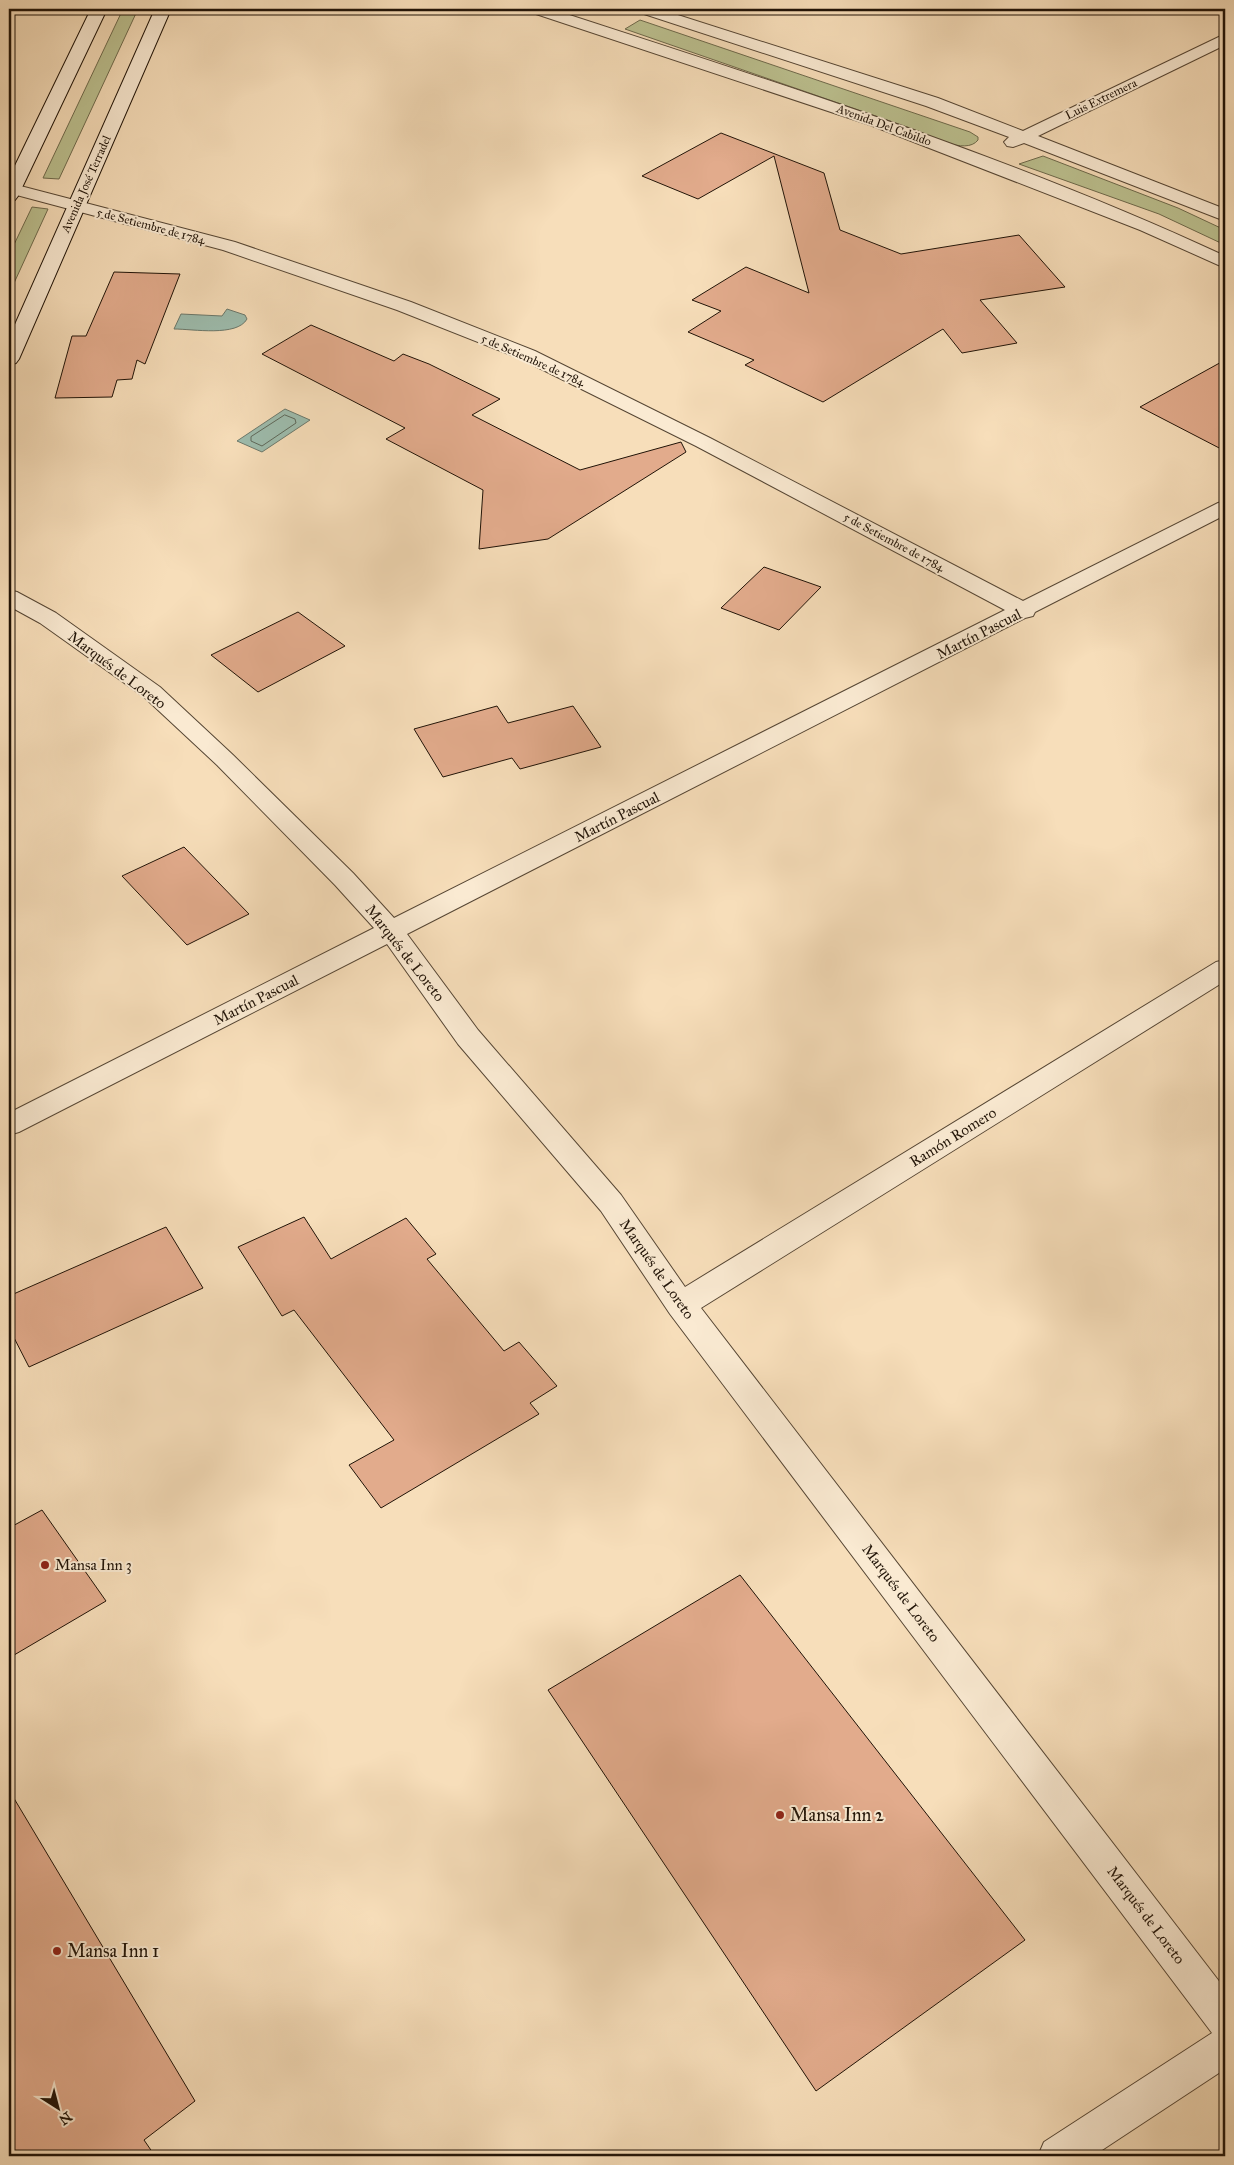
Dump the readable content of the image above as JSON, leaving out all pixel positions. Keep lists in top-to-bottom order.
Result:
{
  "streets": {
    "street": [
      "Luis Extremera",
      "Avenida Del Cabildo",
      "Avenida José Terradel",
      "5 de Setiembre de 1784",
      "Martín Pascual",
      "Marqués de Loreto",
      "Ramón Romero"
    ]
  },
  "crossings": [
    ["Luis Extremera", "Avenida Del Cabildo"],
    ["Avenida José Terradel", "5 de Setiembre de 1784"],
    ["5 de Setiembre de 1784", "Martín Pascual"],
    ["Martín Pascual", "Marqués de Loreto"],
    ["Marqués de Loreto", "Ramón Romero"]
  ],
  "places": ["Mansa Inn 3", "Mansa Inn 2", "Mansa Inn 1"],
  "north": "bottom right"
}
